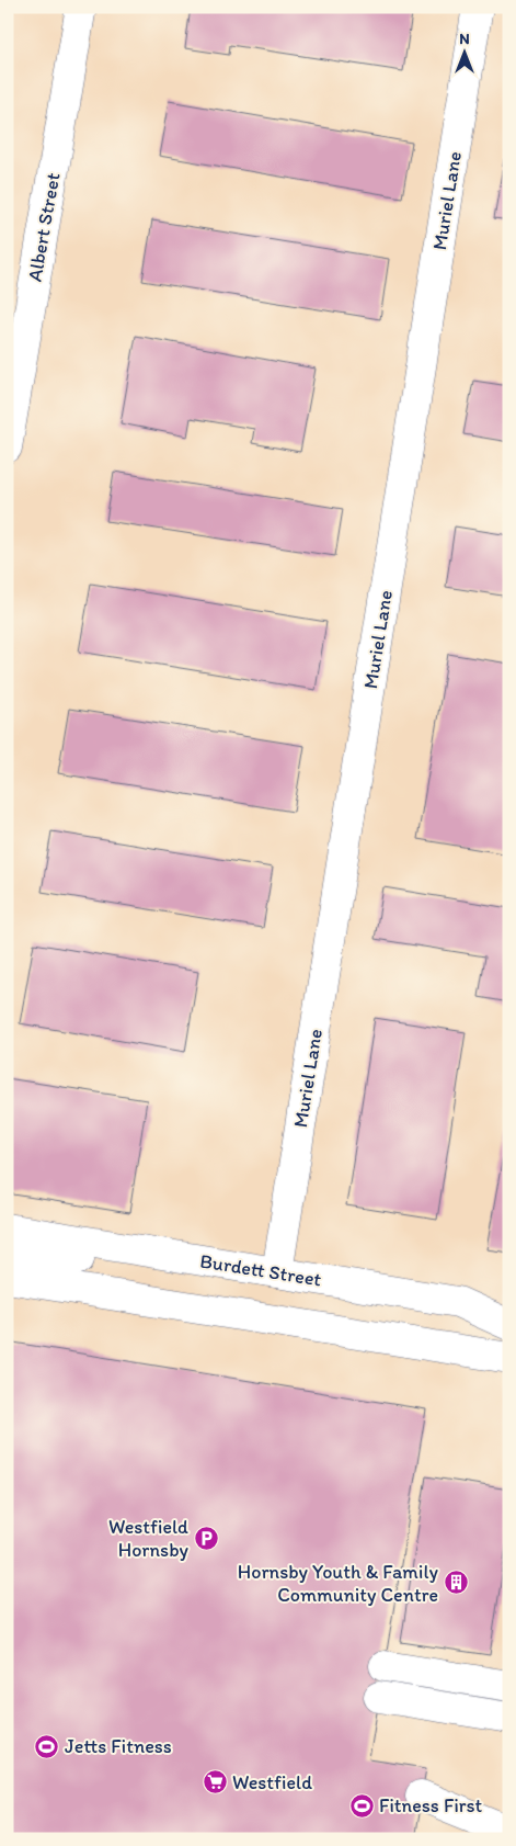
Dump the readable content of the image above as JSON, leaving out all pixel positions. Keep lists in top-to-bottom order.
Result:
{
  "streets": {
    "street": ["Muriel Lane", "Albert Street", "Burdett Street"]
  },
  "crossings": [
    ["Muriel Lane", "Burdett Street"]
  ],
  "places": {
    "parking": ["Westfield Hornsby"],
    "building": ["Hornsby Youth & Family Community Centre"],
    "sports": ["Jetts Fitness", "Fitness First"],
    "supermarket": ["Westfield"]
  },
  "north": "top"
}
